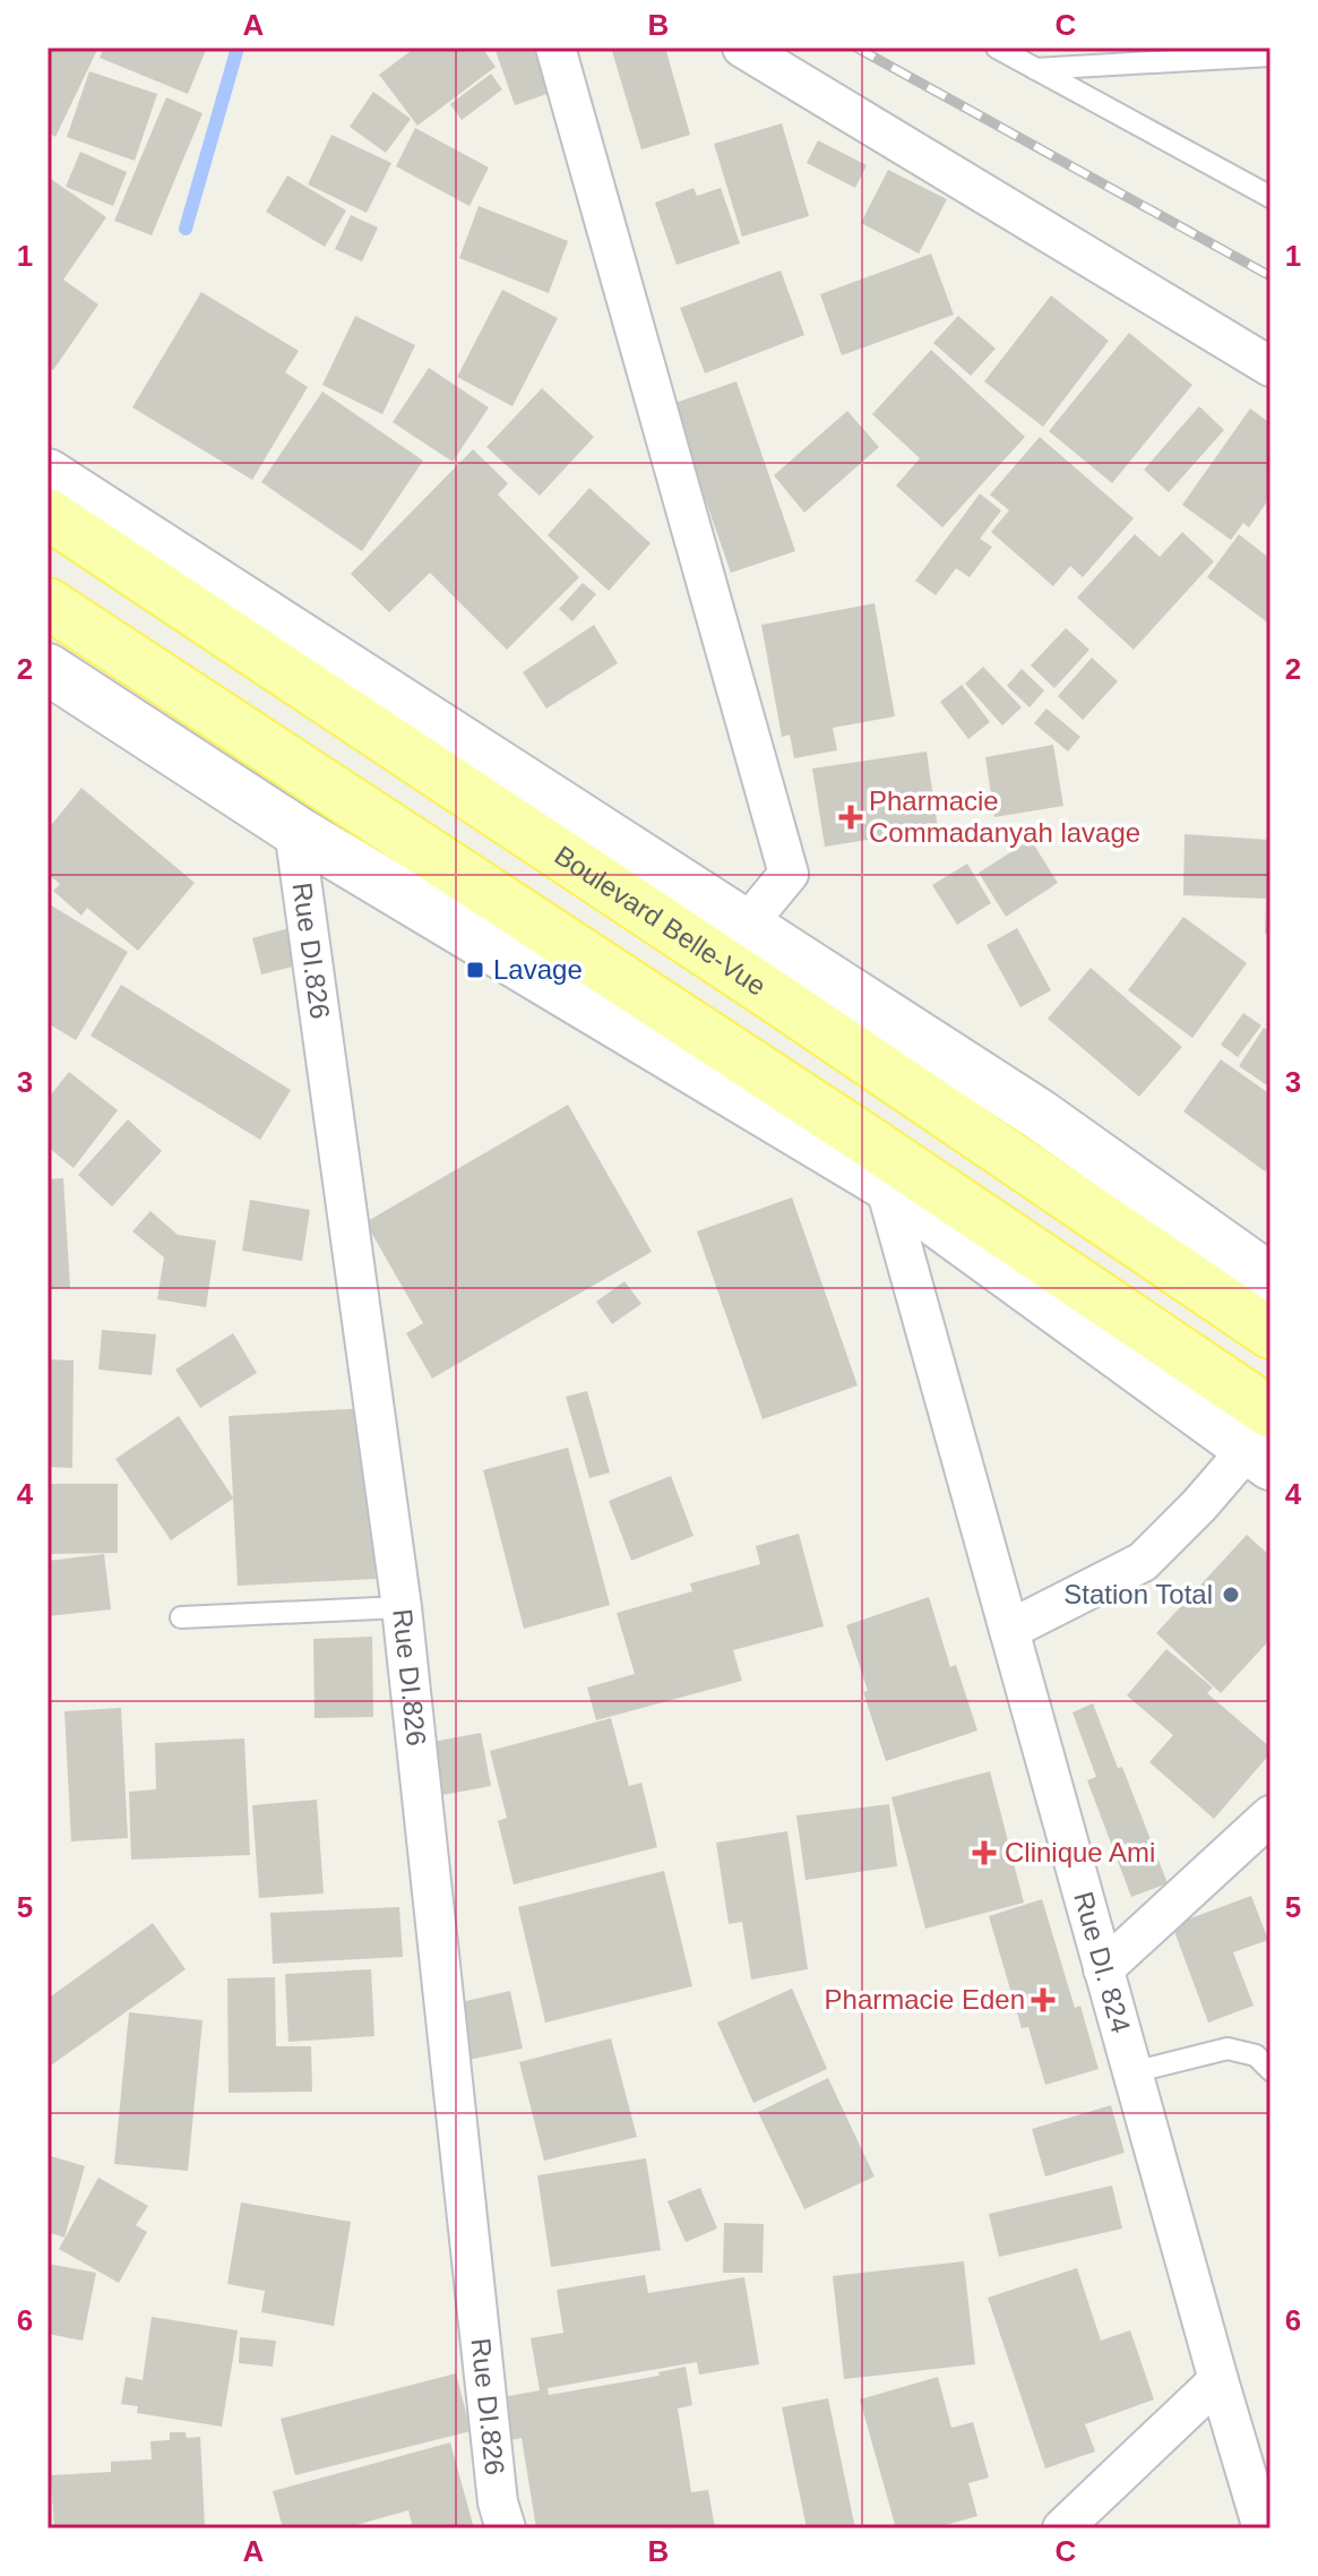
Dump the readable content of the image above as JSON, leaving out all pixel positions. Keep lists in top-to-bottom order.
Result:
{
  "streets": {
    "main road": ["Boulevard Belle-Vue"],
    "street": ["Rue DI.826", "Rue DI. 824"]
  },
  "places": {
    "health": ["Pharmacie Commadanyah lavage", "Clinique Ami", "Pharmacie Eden"],
    "transit": ["Lavage"],
    "other": ["Station Total"]
  },
  "grid": {
    "columns": ["A", "B", "C"],
    "rows": [
      "1",
      "2",
      "3",
      "4",
      "5",
      "6"
    ]
  }
}
